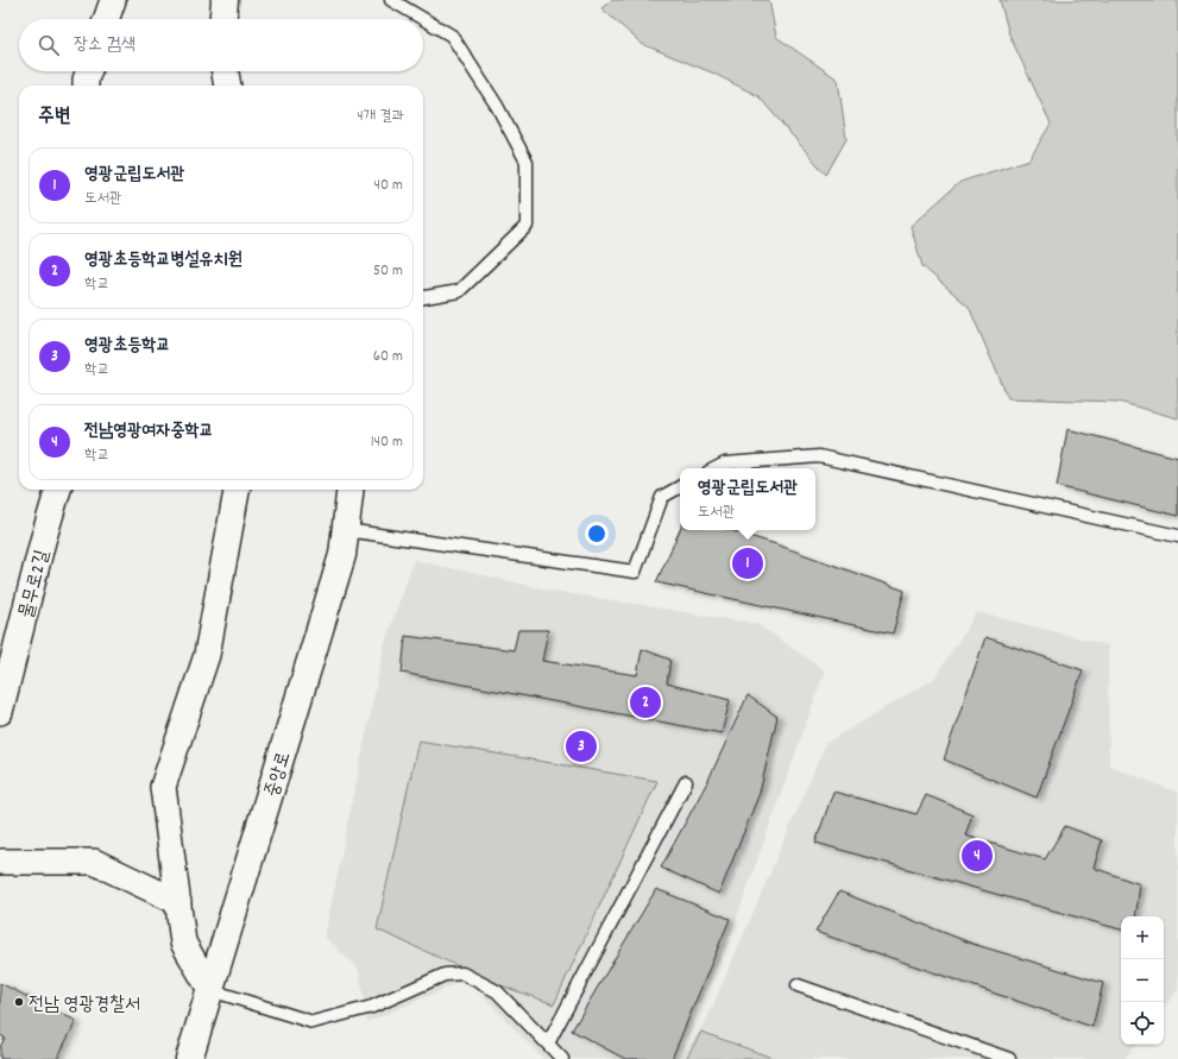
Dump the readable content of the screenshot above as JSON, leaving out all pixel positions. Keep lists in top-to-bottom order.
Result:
{
  "streets": {
    "street": ["물무로2길", "중앙로"]
  },
  "places": ["전남 영광경찰서"],
  "page": {
    "search": "장소 검색",
    "heading": ["주변", "4개 결과"],
    "list": [
      {
        "mark": "1",
        "name": "영광군립도서관",
        "note": "도서관",
        "value": "40 m"
      },
      {
        "mark": "2",
        "name": "영광초등학교병설유치원",
        "note": "학교",
        "value": "50 m"
      },
      {
        "mark": "3",
        "name": "영광초등학교",
        "note": "학교",
        "value": "60 m"
      },
      {
        "mark": "4",
        "name": "전남영광여자중학교",
        "note": "학교",
        "value": "140 m"
      }
    ],
    "popup": ["영광군립도서관", "도서관"],
    "pins": [
      "1",
      "2",
      "3",
      "4"
    ],
    "map_buttons": ["+", "−"]
  }
}
